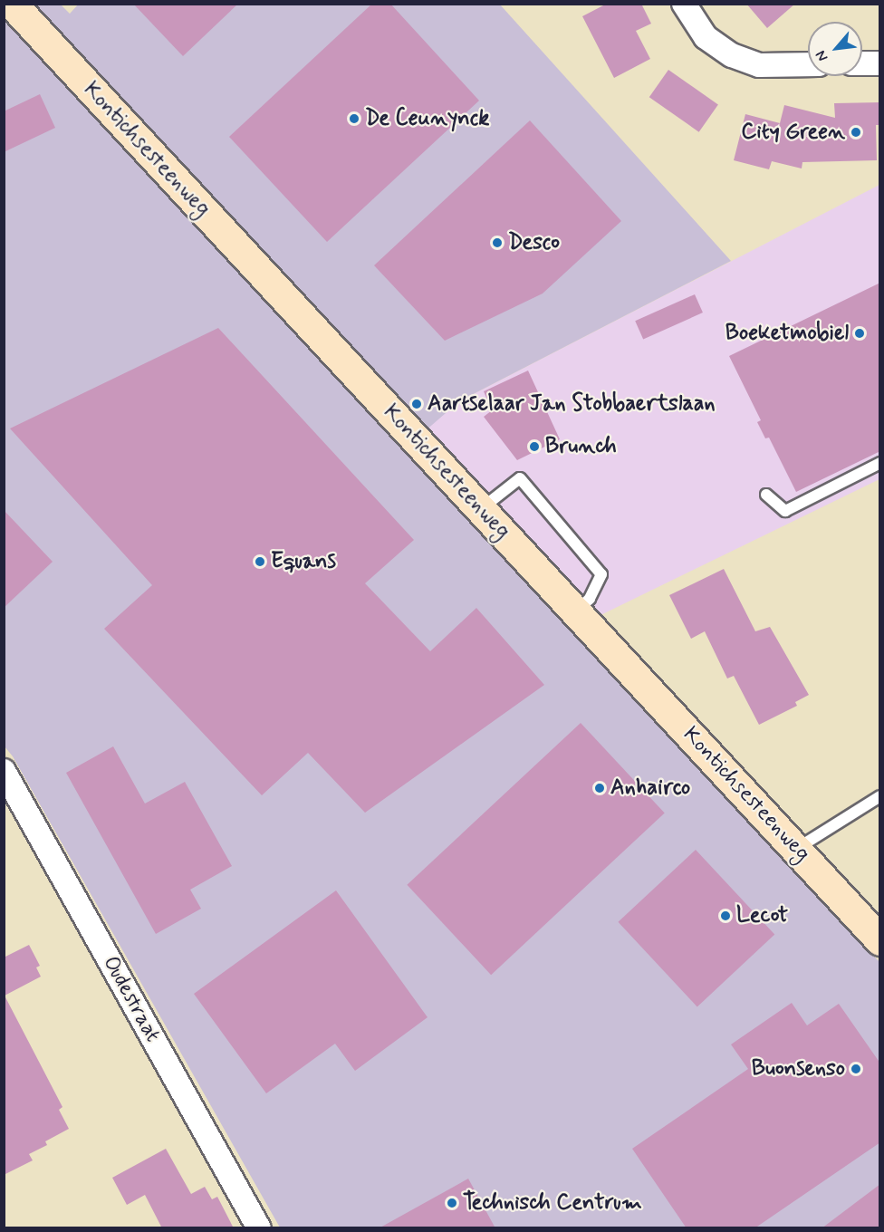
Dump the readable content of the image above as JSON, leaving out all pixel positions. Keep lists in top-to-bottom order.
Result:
{
  "streets": {
    "street": ["Kontichsesteenweg", "Oudestraat"]
  },
  "places": [
    "De Ceunynck",
    "City Green",
    "Desco",
    "Boeketmobiel",
    "Aartselaar Jan Stobbaertslaan",
    "Brunch",
    "Equans",
    "Anhairco",
    "Lecot",
    "Buonsenso",
    "Technisch Centrum"
  ],
  "north": "bottom left"
}
